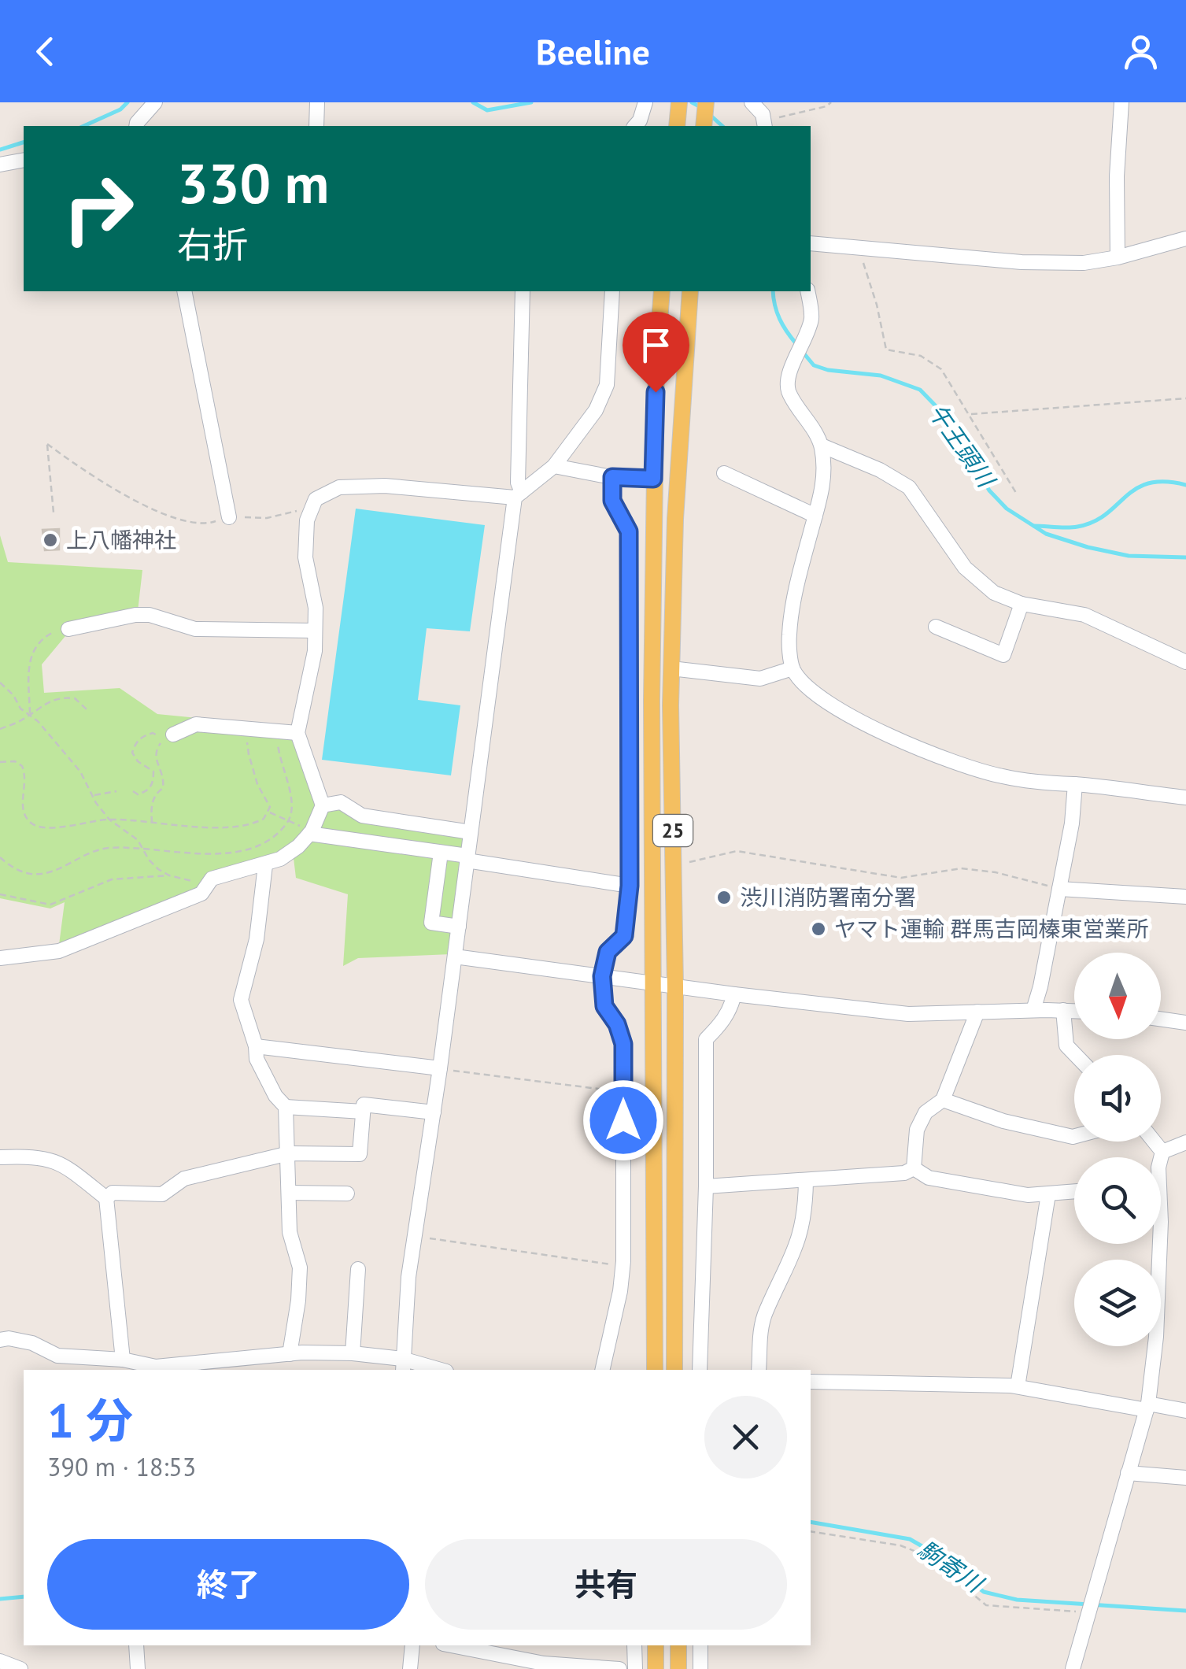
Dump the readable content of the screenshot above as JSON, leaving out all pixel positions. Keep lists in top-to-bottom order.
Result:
{
  "streets": {
    "main road": ["25"]
  },
  "water": ["午王頭川", "駒寄川"],
  "places": ["上八幡神社", "渋川消防署南分署", "ヤマト運輸 群馬吉岡榛東営業所"],
  "north": "bottom",
  "page": {
    "header": "Beeline",
    "turn": ["330 m", "右折"],
    "heading": ["1 分", "390 m · 18:53"],
    "buttons": ["終了", "共有"]
  }
}
